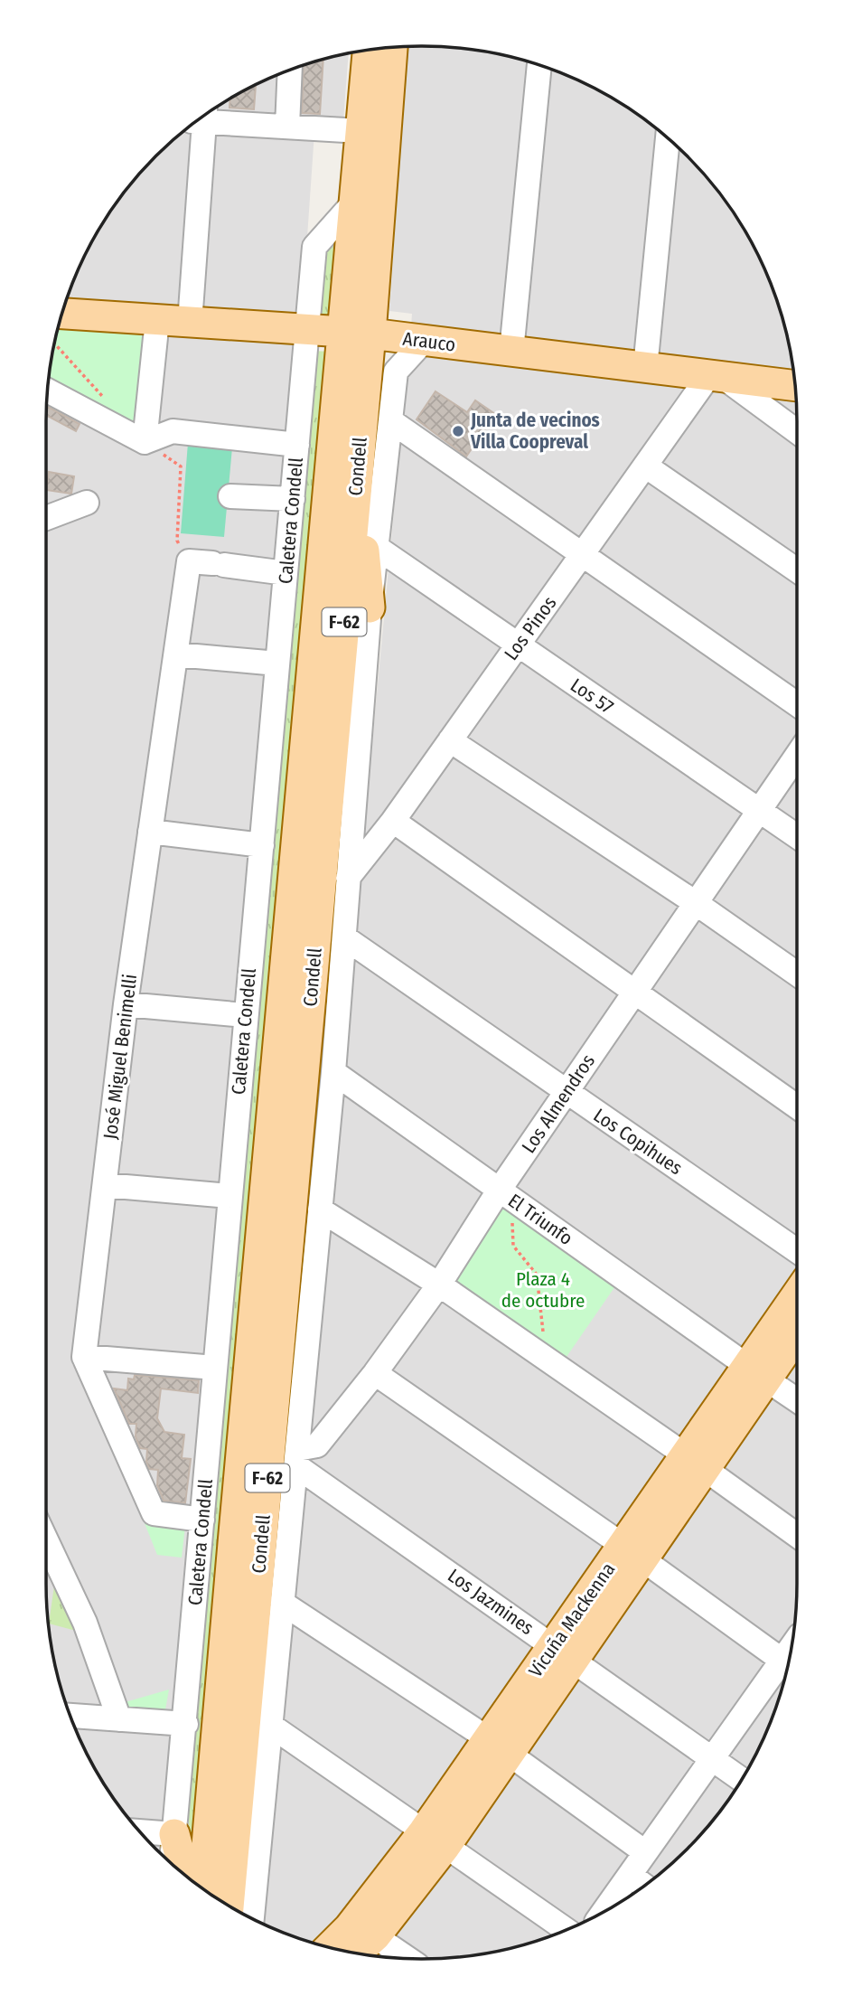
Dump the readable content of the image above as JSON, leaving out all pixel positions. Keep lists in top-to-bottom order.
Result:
{
  "streets": {
    "main road": [
      "Arauco",
      "Condell",
      "F-62",
      "Vicuña Mackenna"
    ],
    "street": [
      "Caletera Condell",
      "Los Pinos",
      "Los 57",
      "José Miguel Benimelli",
      "Los Almendros",
      "Los Copihues",
      "El Triunfo",
      "Los Jazmines"
    ]
  },
  "crossings": [
    ["Arauco", "Condell"],
    ["Arauco", "Caletera Condell"],
    ["Arauco", "Los Pinos"],
    ["Condell", "Caletera Condell"],
    ["Los Pinos", "Los 57"],
    ["Los 57", "Los Almendros"],
    ["Los Almendros", "Los Copihues"],
    ["Los Almendros", "El Triunfo"],
    ["Los Almendros", "Los Jazmines"],
    ["El Triunfo", "Vicuña Mackenna"],
    ["Los Jazmines", "Vicuña Mackenna"]
  ],
  "parks": ["Plaza 4 de octubre"],
  "places": ["Junta de vecinos Villa Coopreval"]
}
